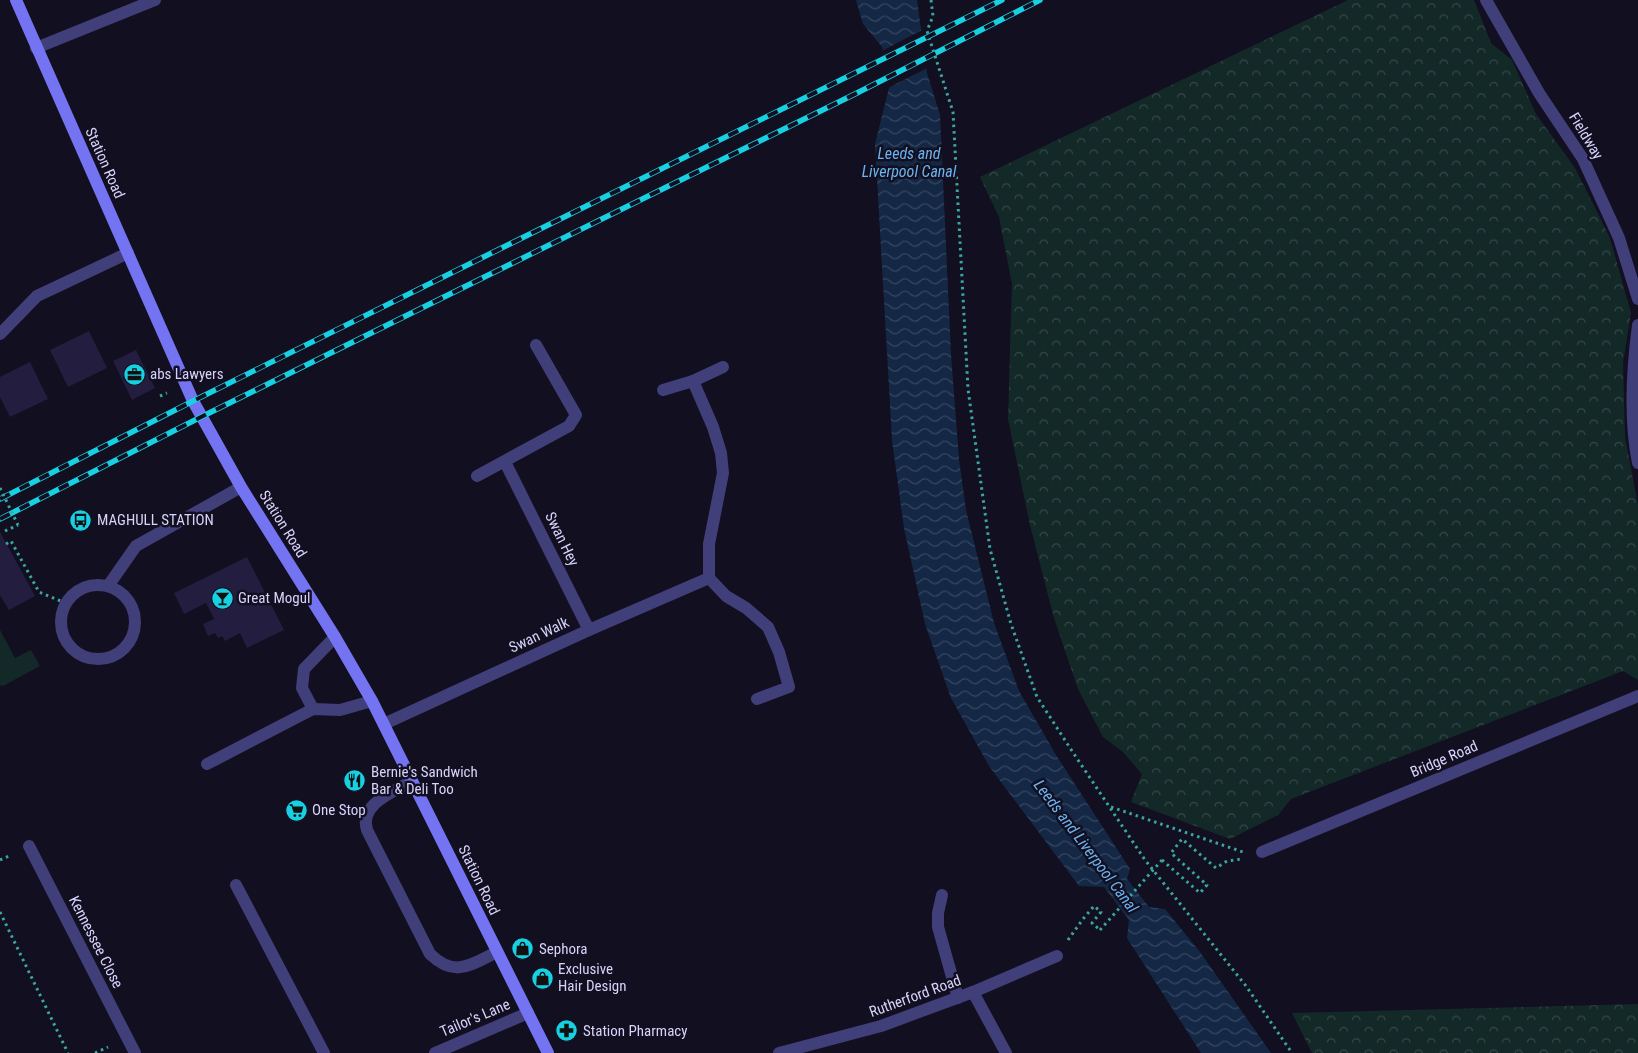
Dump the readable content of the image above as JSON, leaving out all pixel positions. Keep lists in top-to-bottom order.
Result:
{
  "streets": {
    "street": [
      "Fieldway",
      "Station Road",
      "Swan Hey",
      "Swan Walk",
      "Bridge Road",
      "Kennessee Close",
      "Rutherford Road",
      "Tailor's Lane"
    ]
  },
  "crossings": [
    ["Station Road", "Swan Walk"],
    ["Station Road", "Tailor's Lane"],
    ["Swan Hey", "Swan Walk"]
  ],
  "water": ["Leeds and Liverpool Canal"],
  "places": {
    "office": ["abs Lawyers"],
    "bus stop": ["MAGHULL STATION"],
    "bar": ["Great Mogul"],
    "restaurant": ["Bernie's Sandwich Bar & Deli Too"],
    "supermarket": ["One Stop"],
    "shop": ["Sephora", "Exclusive Hair Design"],
    "pharmacy": ["Station Pharmacy"]
  }
}
